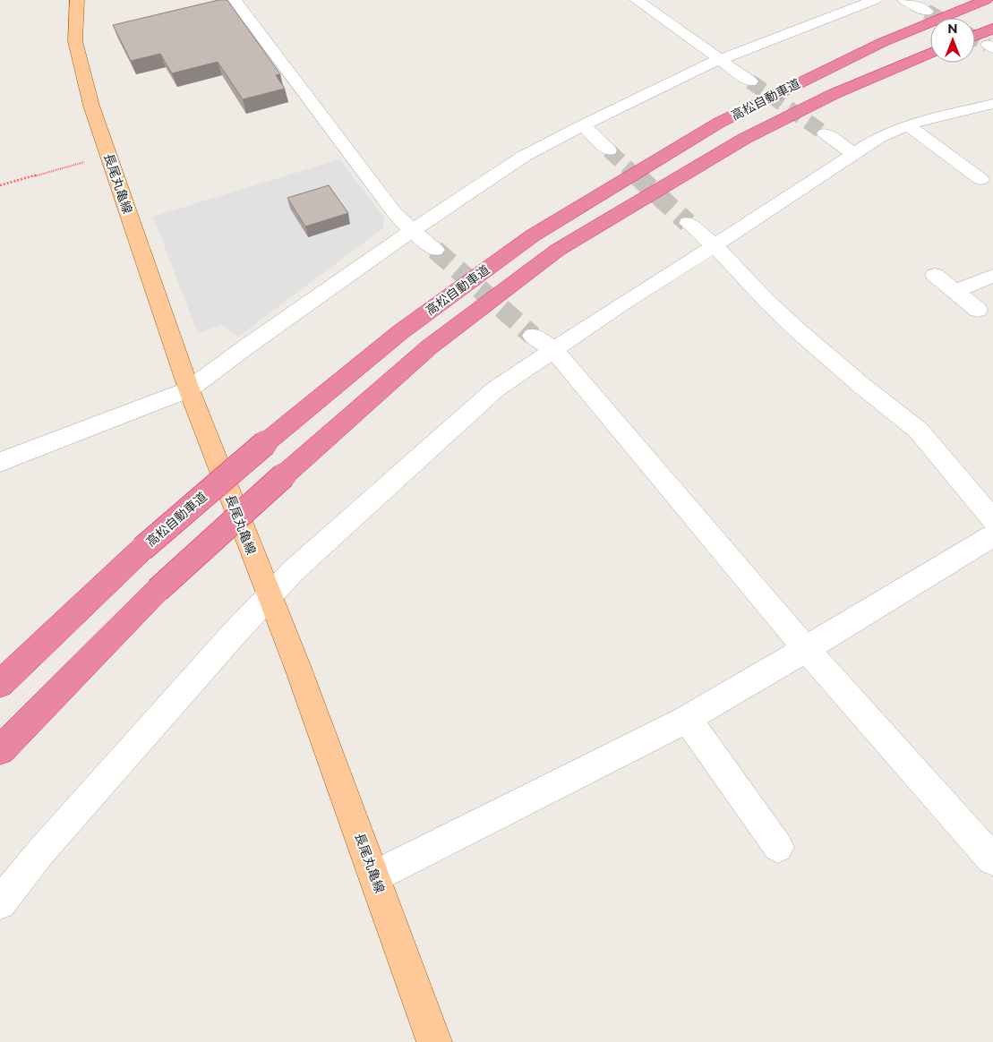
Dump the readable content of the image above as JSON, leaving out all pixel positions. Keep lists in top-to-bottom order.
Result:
{
  "streets": {
    "highway": ["高松自動車道"],
    "main road": ["長尾丸亀線"]
  },
  "north": "top"
}
